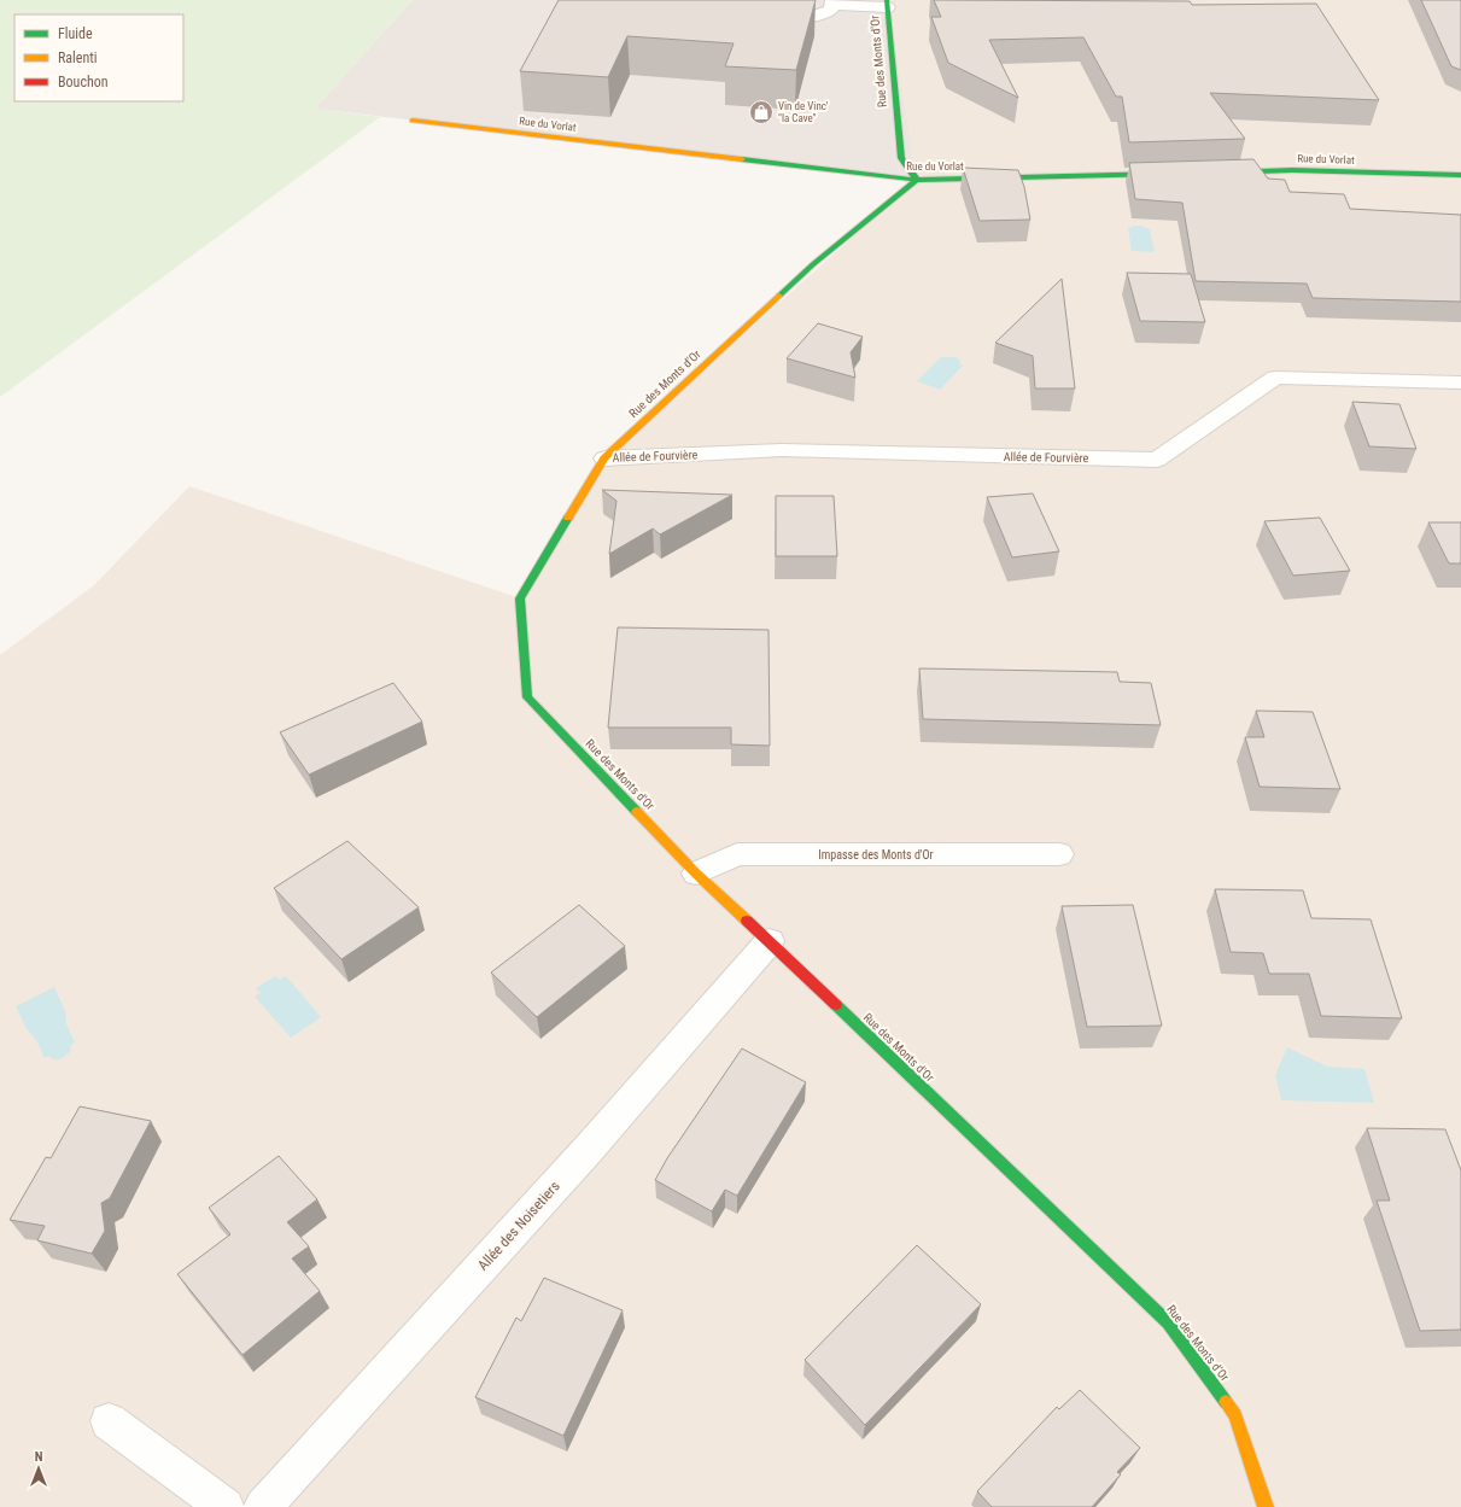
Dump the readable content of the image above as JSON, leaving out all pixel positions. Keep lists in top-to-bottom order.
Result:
{
  "streets": {
    "street": [
      "Rue des Monts d'Or",
      "Rue du Vorlat",
      "Allée de Fourvière",
      "Impasse des Monts d'Or",
      "Allée des Noisetiers"
    ]
  },
  "crossings": [
    ["Rue des Monts d'Or", "Rue du Vorlat"],
    ["Rue des Monts d'Or", "Allée de Fourvière"],
    ["Rue des Monts d'Or", "Impasse des Monts d'Or"],
    ["Rue des Monts d'Or", "Allée des Noisetiers"]
  ],
  "places": {
    "shop": ["Vin de Vinc' \"la Cave\""]
  },
  "legend": ["Fluide", "Ralenti", "Bouchon"],
  "north": "top"
}
